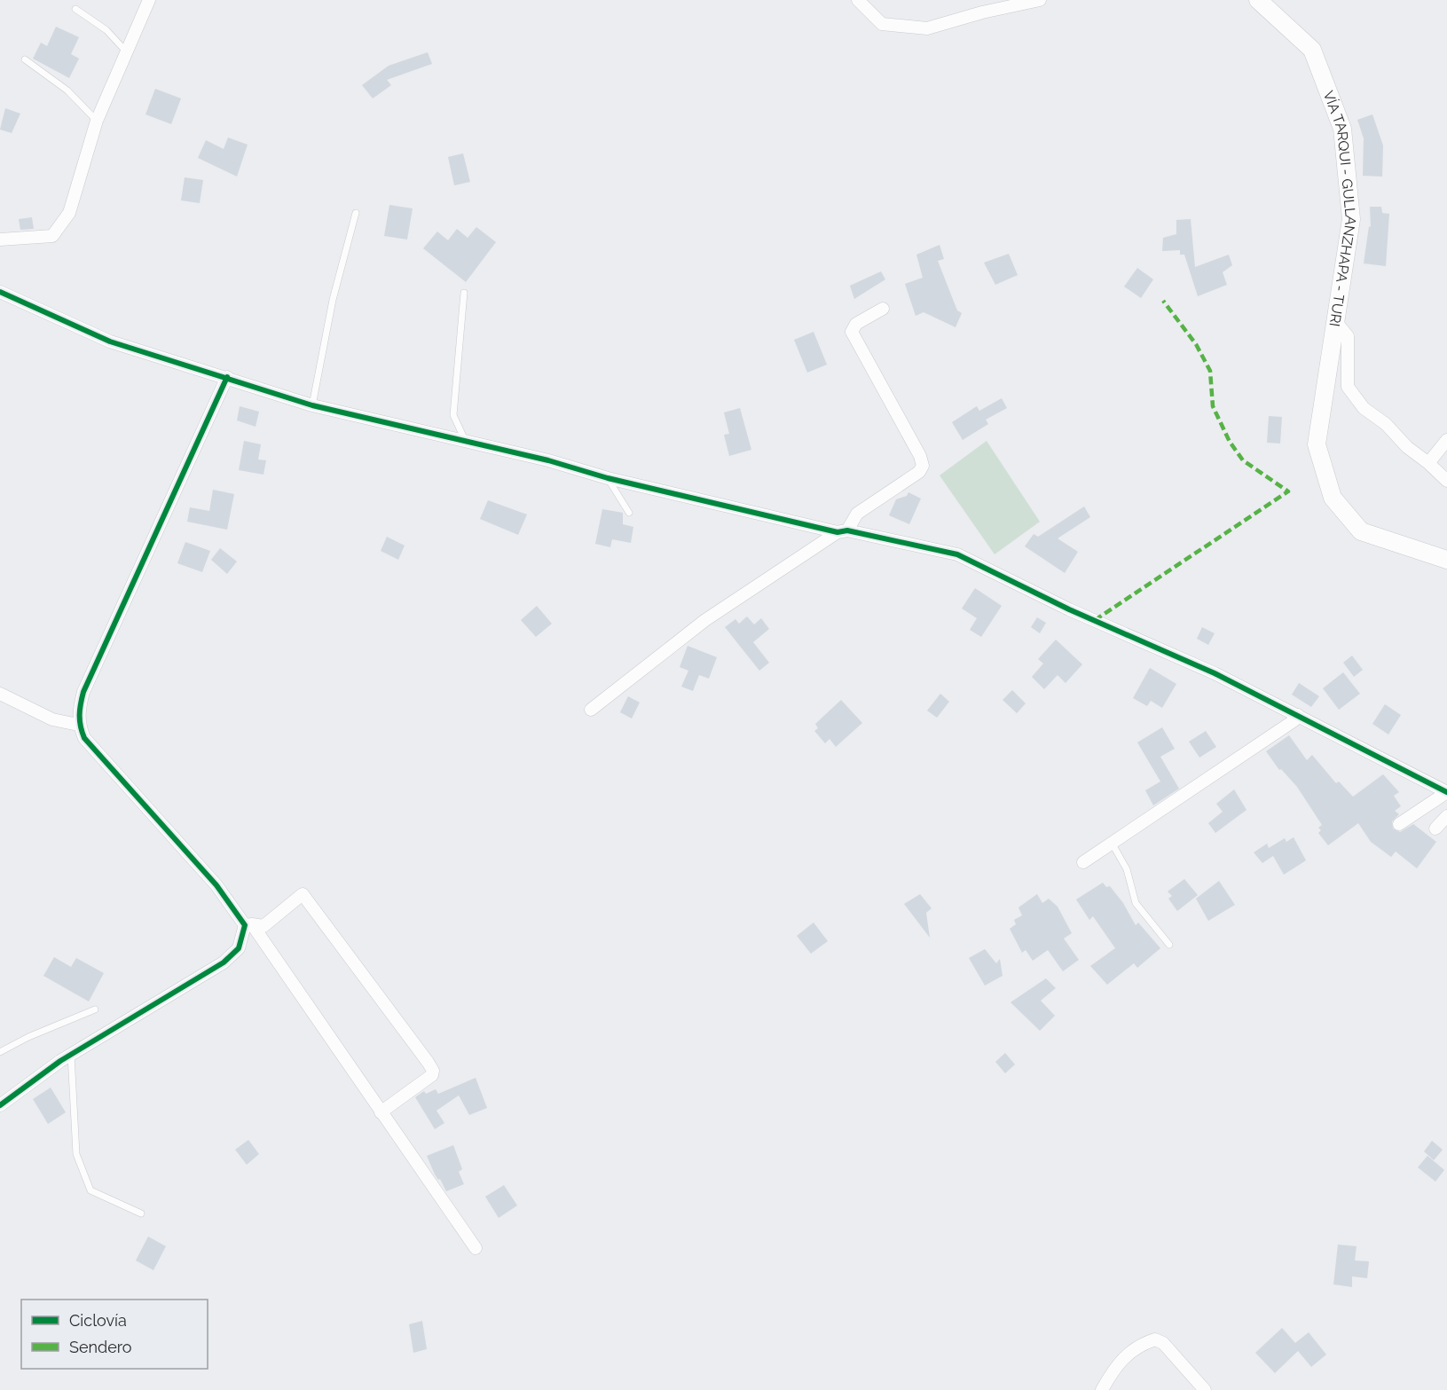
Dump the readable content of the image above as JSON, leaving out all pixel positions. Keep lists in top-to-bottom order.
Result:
{
  "streets": {
    "main road": ["VÍA TARQUI - GULLANZHAPA - TURI"]
  },
  "legend": ["Ciclovía", "Sendero"]
}
